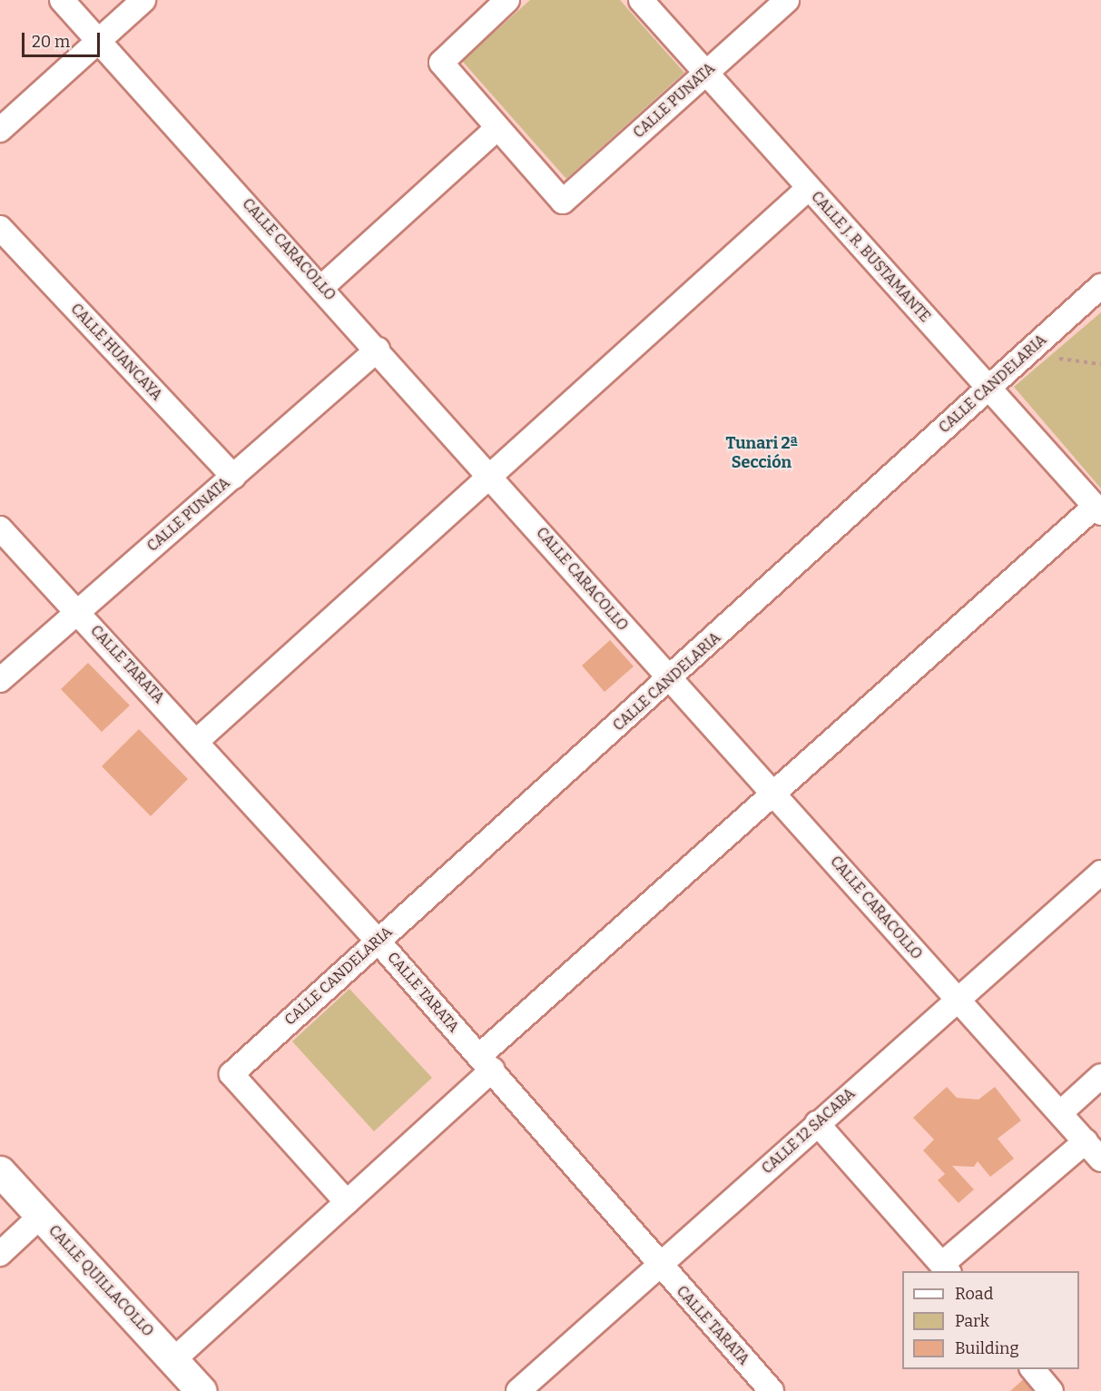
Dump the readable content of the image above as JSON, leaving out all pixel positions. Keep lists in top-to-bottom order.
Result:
{
  "streets": {
    "street": [
      "CALLE PUNATA",
      "CALLE CARACOLLO",
      "CALLE J. R. BUSTAMANTE",
      "CALLE HUANCAYA",
      "CALLE CANDELARIA",
      "CALLE TARATA",
      "CALLE 12 SACABA",
      "CALLE QUILLACOLLO"
    ]
  },
  "crossings": [
    ["CALLE PUNATA", "CALLE CARACOLLO"],
    ["CALLE PUNATA", "CALLE J. R. BUSTAMANTE"],
    ["CALLE PUNATA", "CALLE HUANCAYA"],
    ["CALLE PUNATA", "CALLE TARATA"],
    ["CALLE CARACOLLO", "CALLE CANDELARIA"],
    ["CALLE CARACOLLO", "CALLE 12 SACABA"],
    ["CALLE J. R. BUSTAMANTE", "CALLE CANDELARIA"],
    ["CALLE CANDELARIA", "CALLE TARATA"],
    ["CALLE TARATA", "CALLE 12 SACABA"]
  ],
  "districts": ["Tunari 2ª Sección"],
  "legend": ["Road", "Park", "Building"],
  "scale_bar": "20 m"
}
